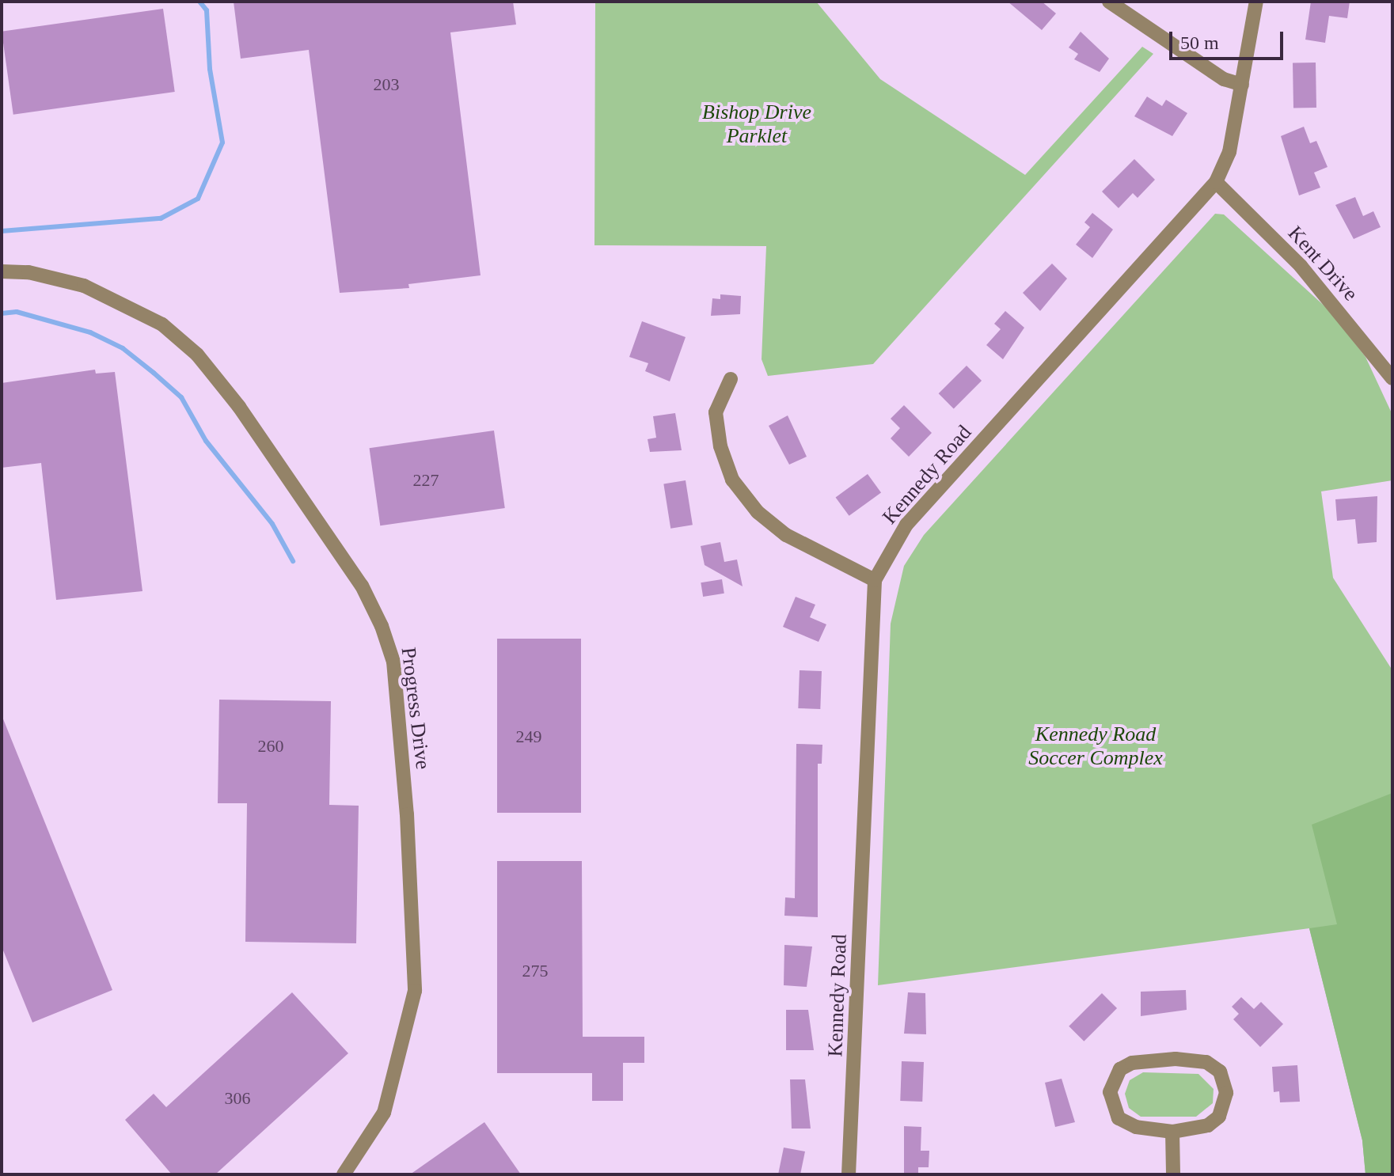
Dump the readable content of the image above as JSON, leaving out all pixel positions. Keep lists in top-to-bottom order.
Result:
{
  "streets": {
    "street": ["Kent Drive", "Kennedy Road", "Progress Drive"]
  },
  "crossings": [
    ["Kent Drive", "Kennedy Road"]
  ],
  "parks": ["Bishop Drive Parklet", "Kennedy Road Soccer Complex"],
  "house_numbers": [
    "203",
    "227",
    "249",
    "260",
    "275",
    "306"
  ],
  "scale_bar": "50 m"
}
